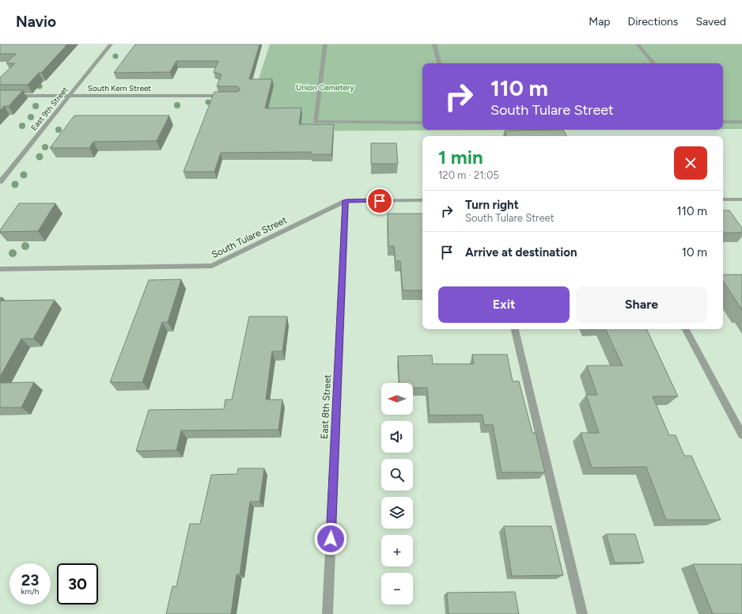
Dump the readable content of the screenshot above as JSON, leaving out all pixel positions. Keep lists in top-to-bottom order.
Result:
{
  "streets": {
    "street": [
      "South Kern Street",
      "East 9th Street",
      "South Tulare Street",
      "East 8th Street"
    ]
  },
  "crossings": [
    ["South Kern Street", "East 9th Street"],
    ["South Tulare Street", "East 8th Street"]
  ],
  "parks": ["Union Cemetery"],
  "north": "left",
  "page": {
    "header": "Navio",
    "nav": ["Map", "Directions", "Saved"],
    "turn": ["110 m", "South Tulare Street"],
    "heading": ["1 min", "120 m · 21:05"],
    "list": [
      {
        "name": "Turn right",
        "note": "South Tulare Street",
        "value": "110 m"
      },
      {
        "name": "Arrive at destination",
        "value": "10 m"
      }
    ],
    "buttons": ["Exit", "Share"],
    "map_buttons": ["+", "−"],
    "speed": "23 km/h",
    "limit": "30"
  }
}
